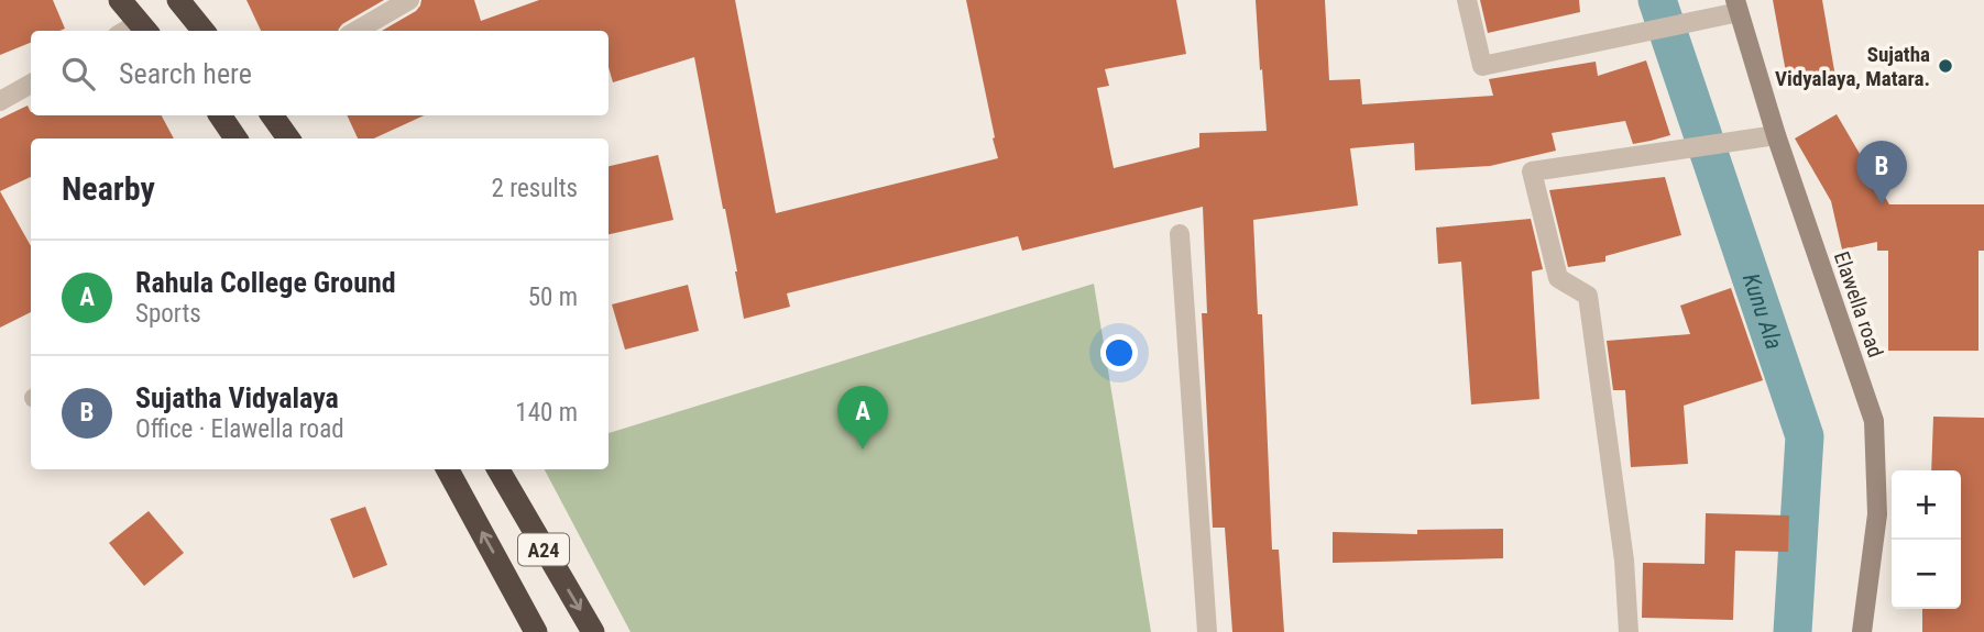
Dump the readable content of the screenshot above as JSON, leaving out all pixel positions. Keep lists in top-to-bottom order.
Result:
{
  "streets": {
    "highway": ["A24"],
    "street": ["Elawella road"]
  },
  "water": ["Kunu Ala"],
  "places": ["Sujatha Vidyalaya, Matara."],
  "page": {
    "search": "Search here",
    "heading": ["Nearby", "2 results"],
    "pins": ["B", "A"],
    "list": [
      {
        "mark": "A",
        "name": "Rahula College Ground",
        "note": "Sports",
        "value": "50 m"
      },
      {
        "mark": "B",
        "name": "Sujatha Vidyalaya",
        "note": "Office · Elawella road",
        "value": "140 m"
      }
    ],
    "map_buttons": ["+", "−"]
  }
}
